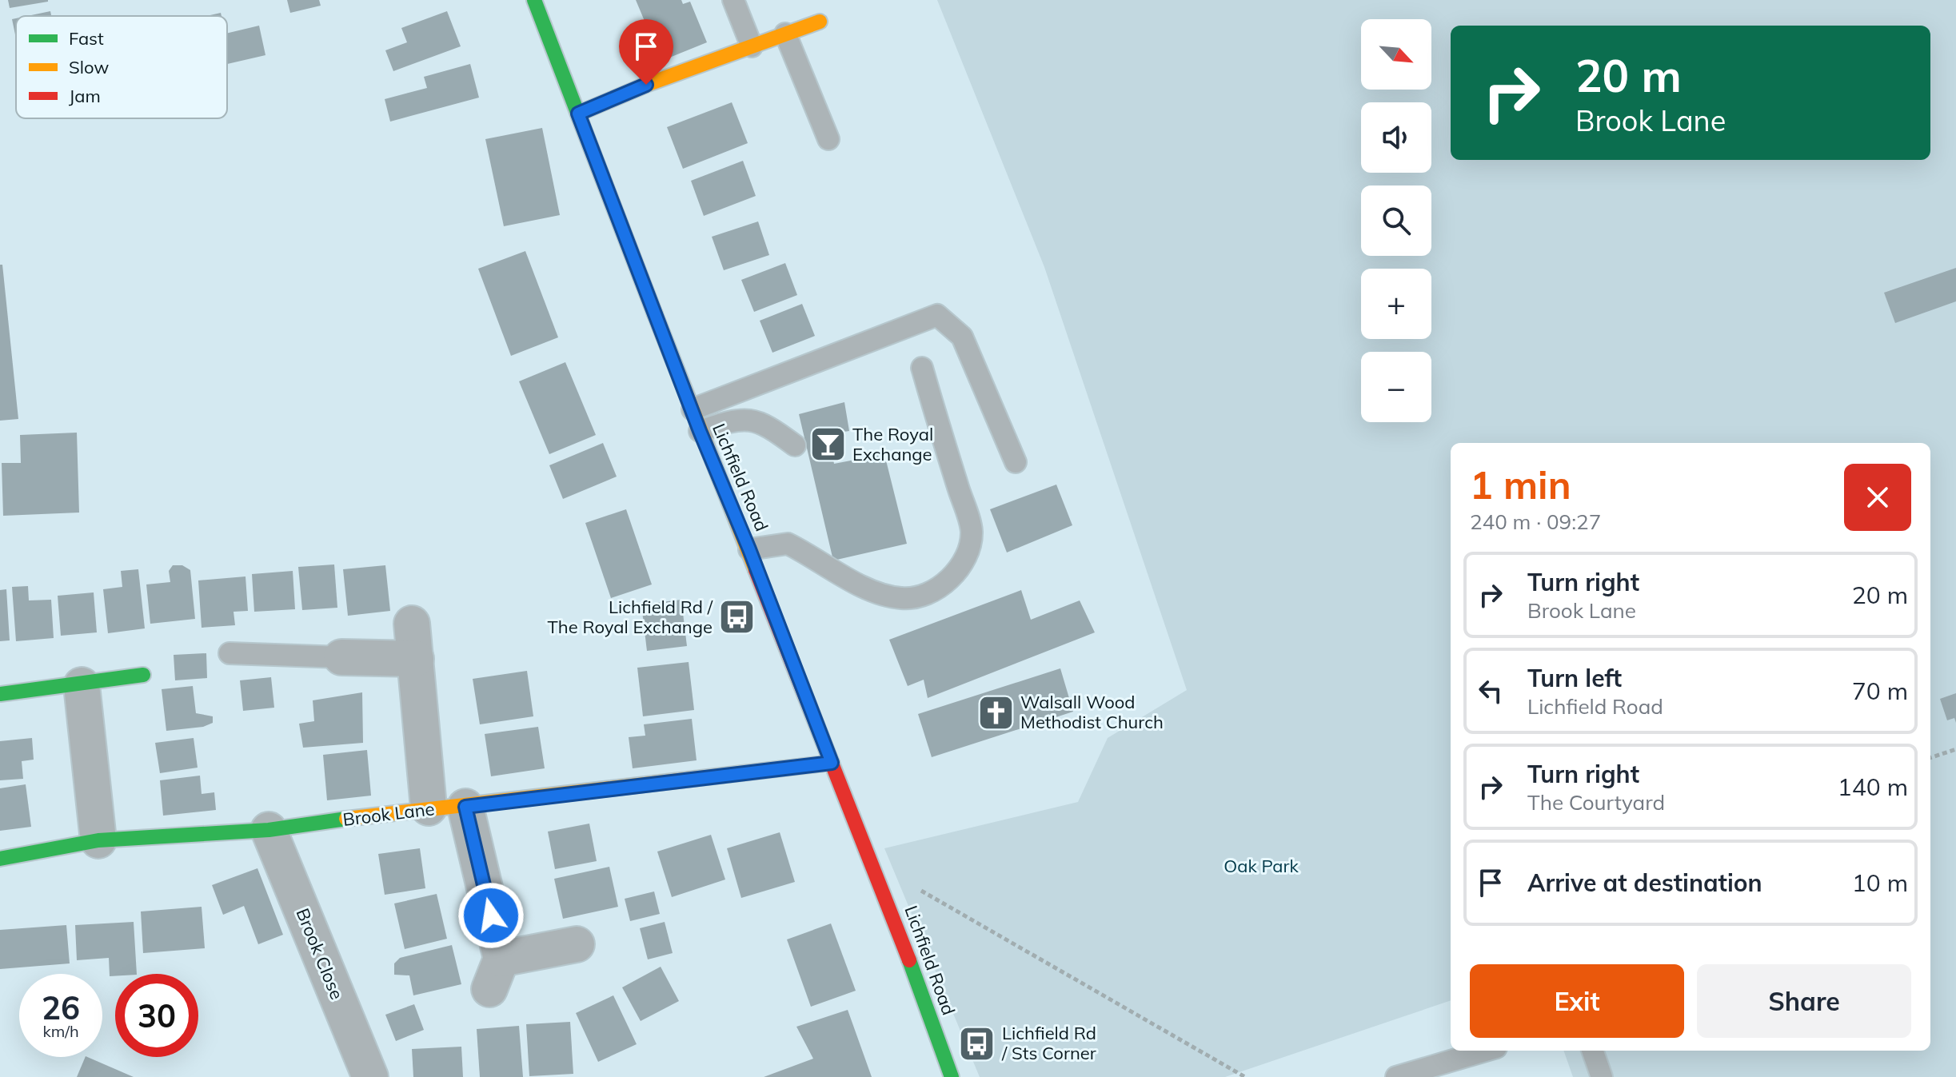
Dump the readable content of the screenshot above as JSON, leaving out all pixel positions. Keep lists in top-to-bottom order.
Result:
{
  "streets": {
    "main road": ["Lichfield Road", "Brook Lane"],
    "street": ["Brook Close"]
  },
  "crossings": [
    ["Lichfield Road", "Brook Lane"],
    ["Brook Lane", "Brook Close"]
  ],
  "parks": ["Oak Park"],
  "places": {
    "bar": ["The Royal Exchange"],
    "bus stop": ["Lichfield Rd / The Royal Exchange", "Lichfield Rd / Sts Corner"],
    "church": ["Walsall Wood Methodist Church"]
  },
  "legend": ["Fast", "Slow", "Jam"],
  "north": "bottom right",
  "page": {
    "map_buttons": ["+", "−"],
    "turn": ["20 m", "Brook Lane"],
    "heading": ["1 min", "240 m · 09:27"],
    "list": [
      {
        "name": "Turn right",
        "note": "Brook Lane",
        "value": "20 m"
      },
      {
        "name": "Turn left",
        "note": "Lichfield Road",
        "value": "70 m"
      },
      {
        "name": "Turn right",
        "note": "The Courtyard",
        "value": "140 m"
      },
      {
        "name": "Arrive at destination",
        "value": "10 m"
      }
    ],
    "buttons": ["Exit", "Share"],
    "speed": "26 km/h",
    "limit": "30"
  }
}
